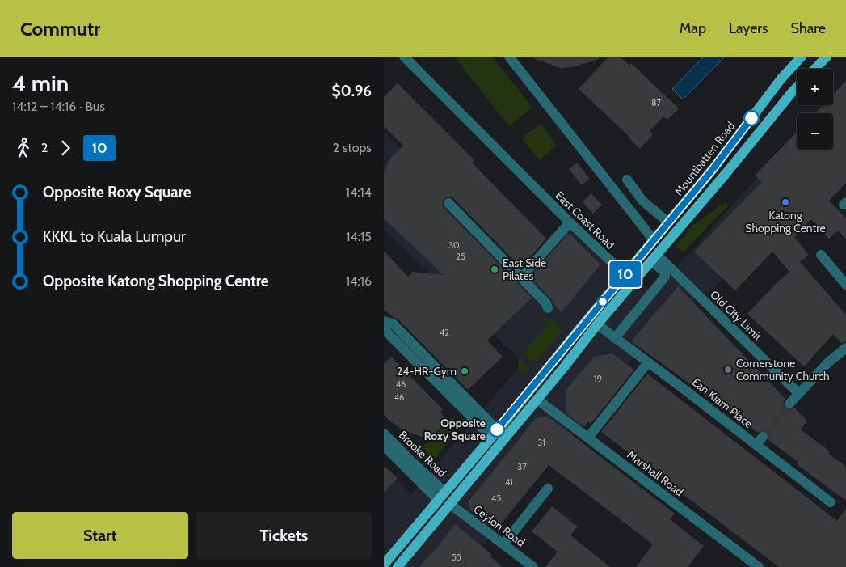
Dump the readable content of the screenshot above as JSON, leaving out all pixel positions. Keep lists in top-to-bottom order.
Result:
{
  "streets": {
    "main road": ["Mountbatten Road"],
    "street": [
      "East Coast Road",
      "Old City Limit",
      "Ean Kiam Place",
      "Brooke Road",
      "Marshall Road",
      "Ceylon Road"
    ]
  },
  "crossings": [
    ["Mountbatten Road", "East Coast Road"]
  ],
  "places": [
    "Katong Shopping Centre",
    "East Side Pilates",
    "Cornerstone Community Church",
    "24-HR-Gym",
    "Opposite Roxy Square"
  ],
  "lines": ["bus line 10"],
  "house_numbers": [
    "87",
    "30",
    "25",
    "42",
    "19",
    "46",
    "46",
    "31",
    "37",
    "41",
    "45",
    "55"
  ],
  "page": {
    "header": "Commutr",
    "nav": ["Map", "Layers", "Share"],
    "heading": ["4 min", "14:12 – 14:16 · Bus", "$0.96"],
    "on_map": "10",
    "map_buttons": ["+", "−"],
    "legs": ["2", "10", "2 stops"],
    "list": [
      {
        "name": "Opposite Roxy Square",
        "value": "14:14"
      },
      {
        "name": "KKKL to Kuala Lumpur",
        "value": "14:15"
      },
      {
        "name": "Opposite Katong Shopping Centre",
        "value": "14:16"
      }
    ],
    "buttons": ["Start", "Tickets"]
  }
}
